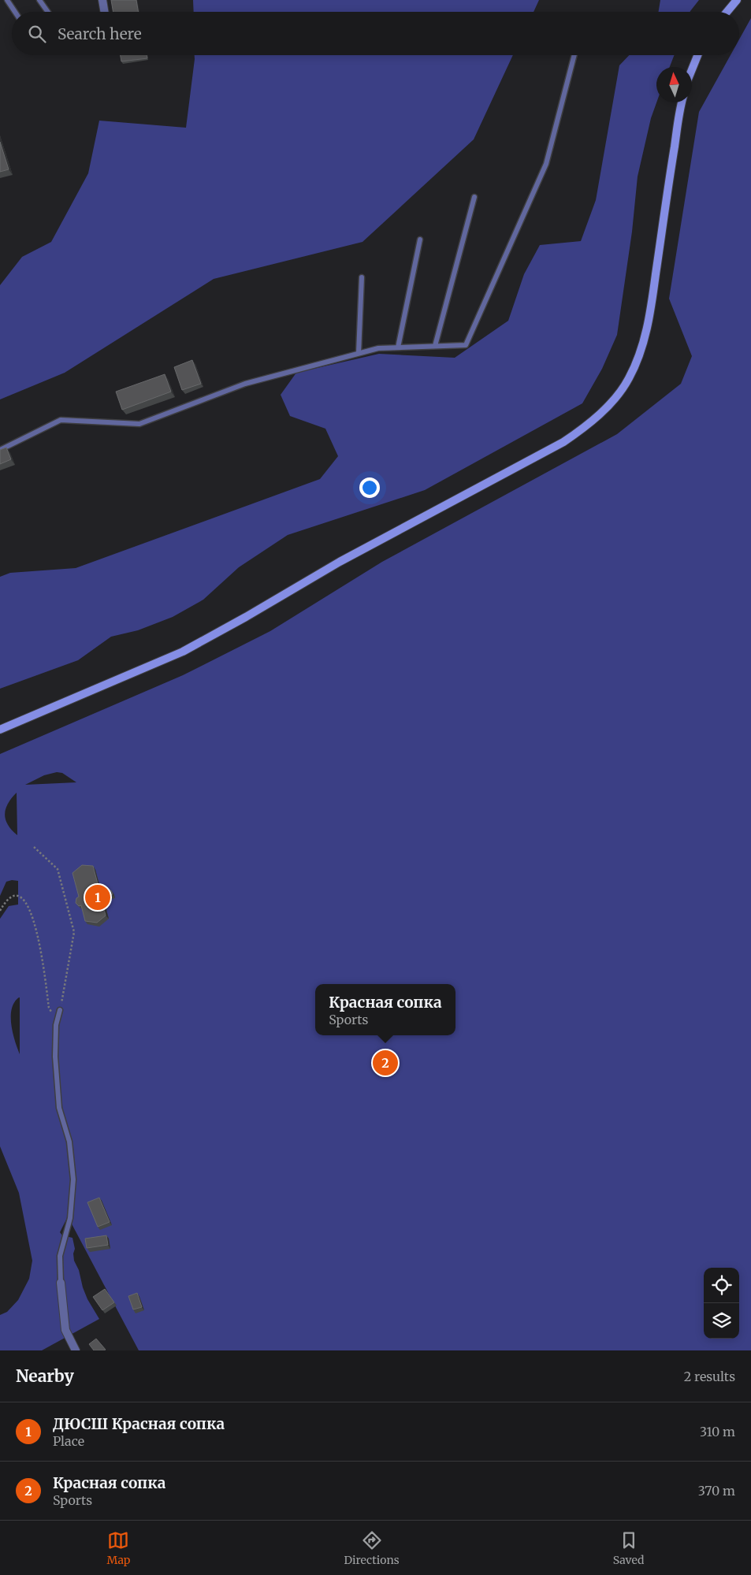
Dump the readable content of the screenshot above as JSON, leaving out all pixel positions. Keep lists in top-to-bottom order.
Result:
{
  "north": "top",
  "page": {
    "search": "Search here",
    "pins": ["1", "2"],
    "popup": ["Красная сопка", "Sports"],
    "heading": ["Nearby", "2 results"],
    "list": [
      {
        "mark": "1",
        "name": "ДЮСШ Красная сопка",
        "note": "Place",
        "value": "310 m"
      },
      {
        "mark": "2",
        "name": "Красная сопка",
        "note": "Sports",
        "value": "370 m"
      }
    ],
    "nav": ["Map", "Directions", "Saved"]
  }
}
